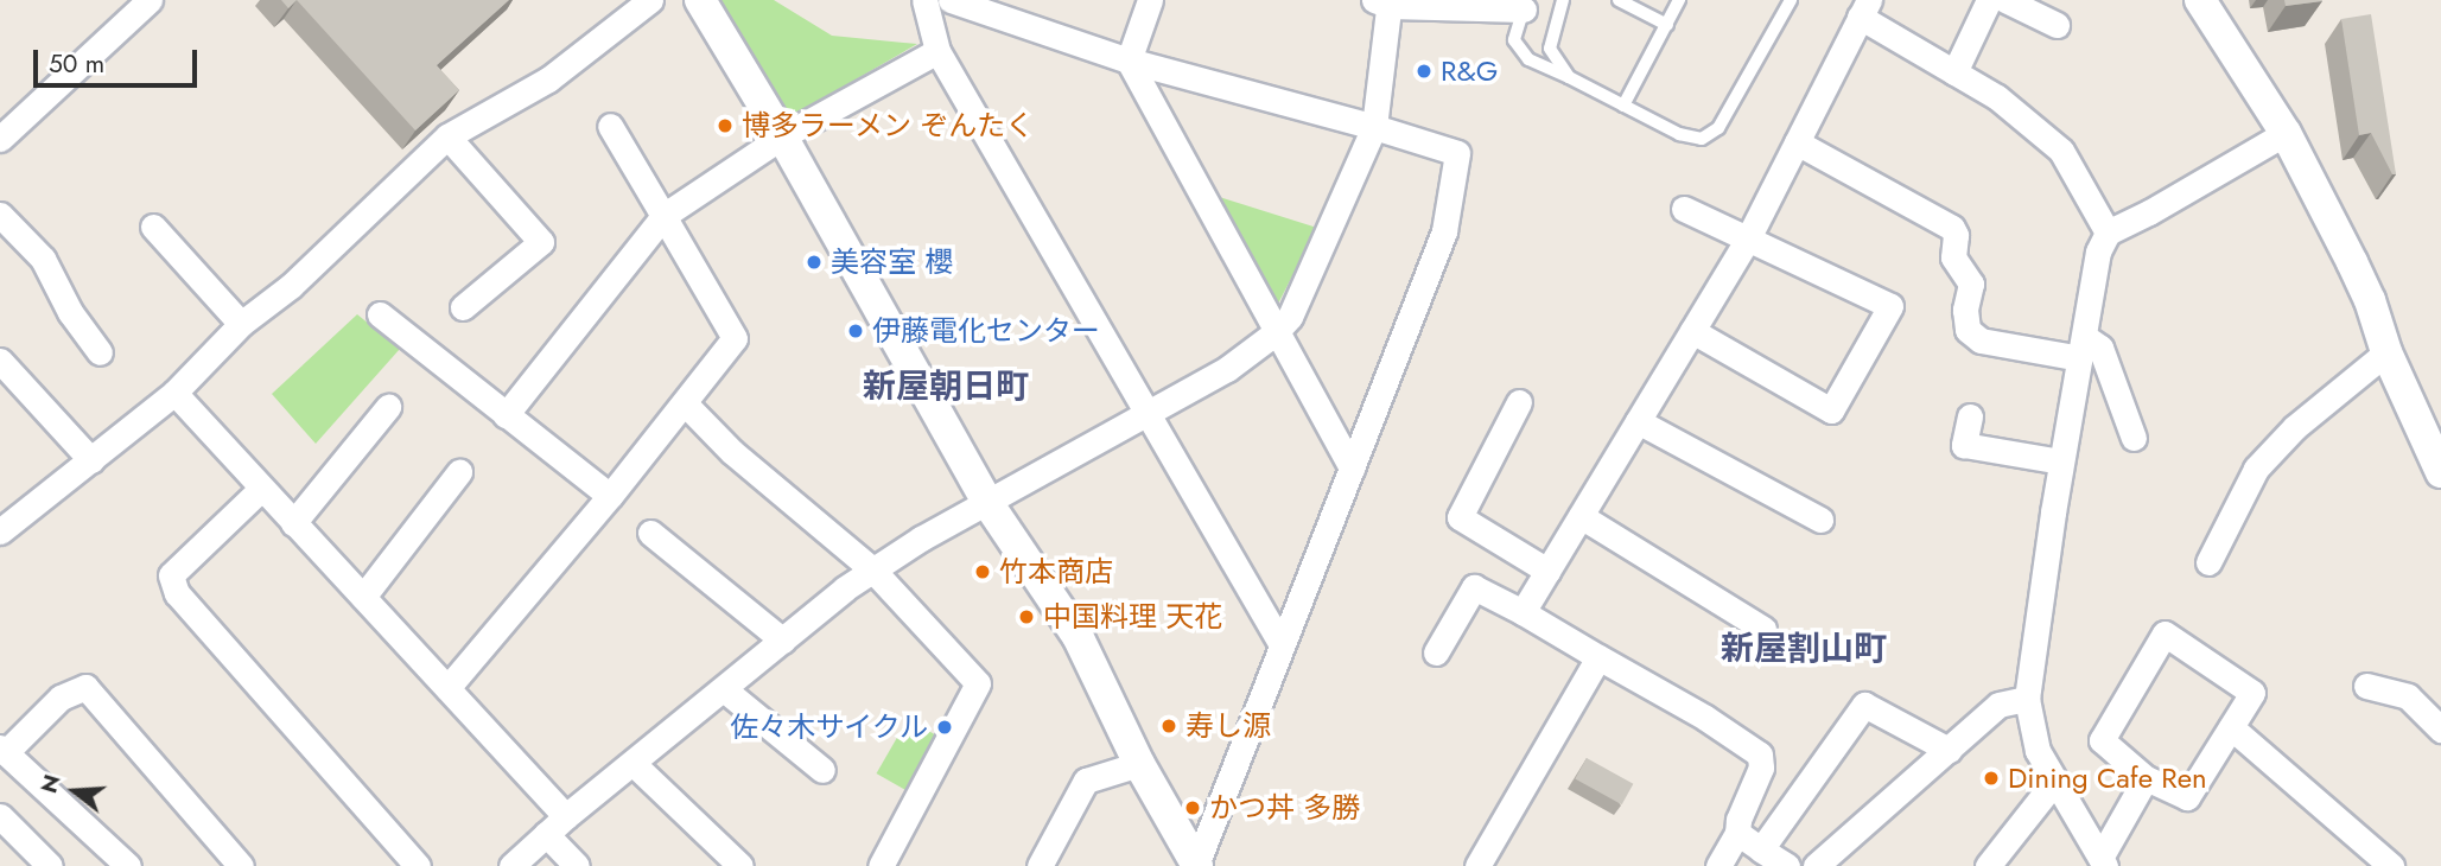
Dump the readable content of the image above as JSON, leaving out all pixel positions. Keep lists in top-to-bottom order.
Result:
{
  "districts": ["新屋朝日町", "新屋割山町"],
  "places": [
    "R&G",
    "博多ラーメン ぞんたく",
    "美容室 櫻",
    "伊藤電化センター",
    "竹本商店",
    "中国料理 天花",
    "寿し源",
    "佐々木サイクル",
    "Dining Cafe Ren",
    "かつ丼 多勝"
  ],
  "scale_bar": "50 m",
  "north": "left"
}
